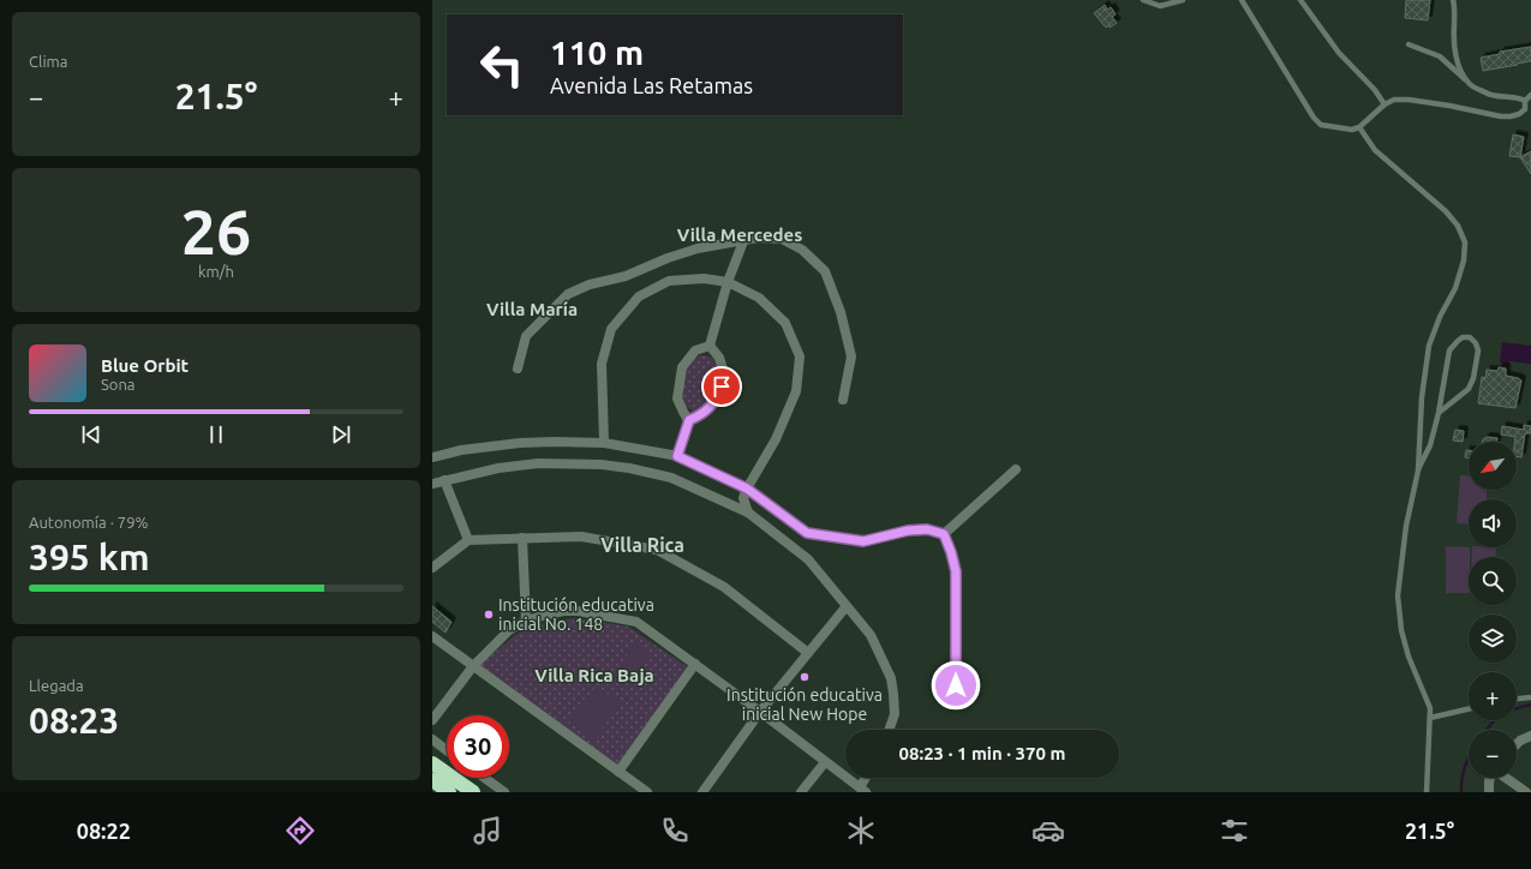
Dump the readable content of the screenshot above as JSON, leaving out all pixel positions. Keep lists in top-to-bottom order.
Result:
{
  "districts": [
    "Villa Mercedes",
    "Villa María",
    "Villa Rica",
    "Villa Rica Baja"
  ],
  "places": ["Institución educativa inicial No. 148", "Institución educativa inicial New Hope"],
  "north": "bottom left",
  "page": {
    "tile": [
      "Clima",
      ["26", "km/h"],
      ["Autonomía · 79%", "395 km"],
      ["Llegada", "08:23"]
    ],
    "turn": ["110 m", "Avenida Las Retamas"],
    "heat": ["−", "21.5°", "+"],
    "song": ["Blue Orbit", "Sona"],
    "map_buttons": ["+", "−"],
    "limit": "30",
    "trip": "08:23 · 1 min · 370 m",
    "tabs": ["08:22", "21.5°"]
  }
}
